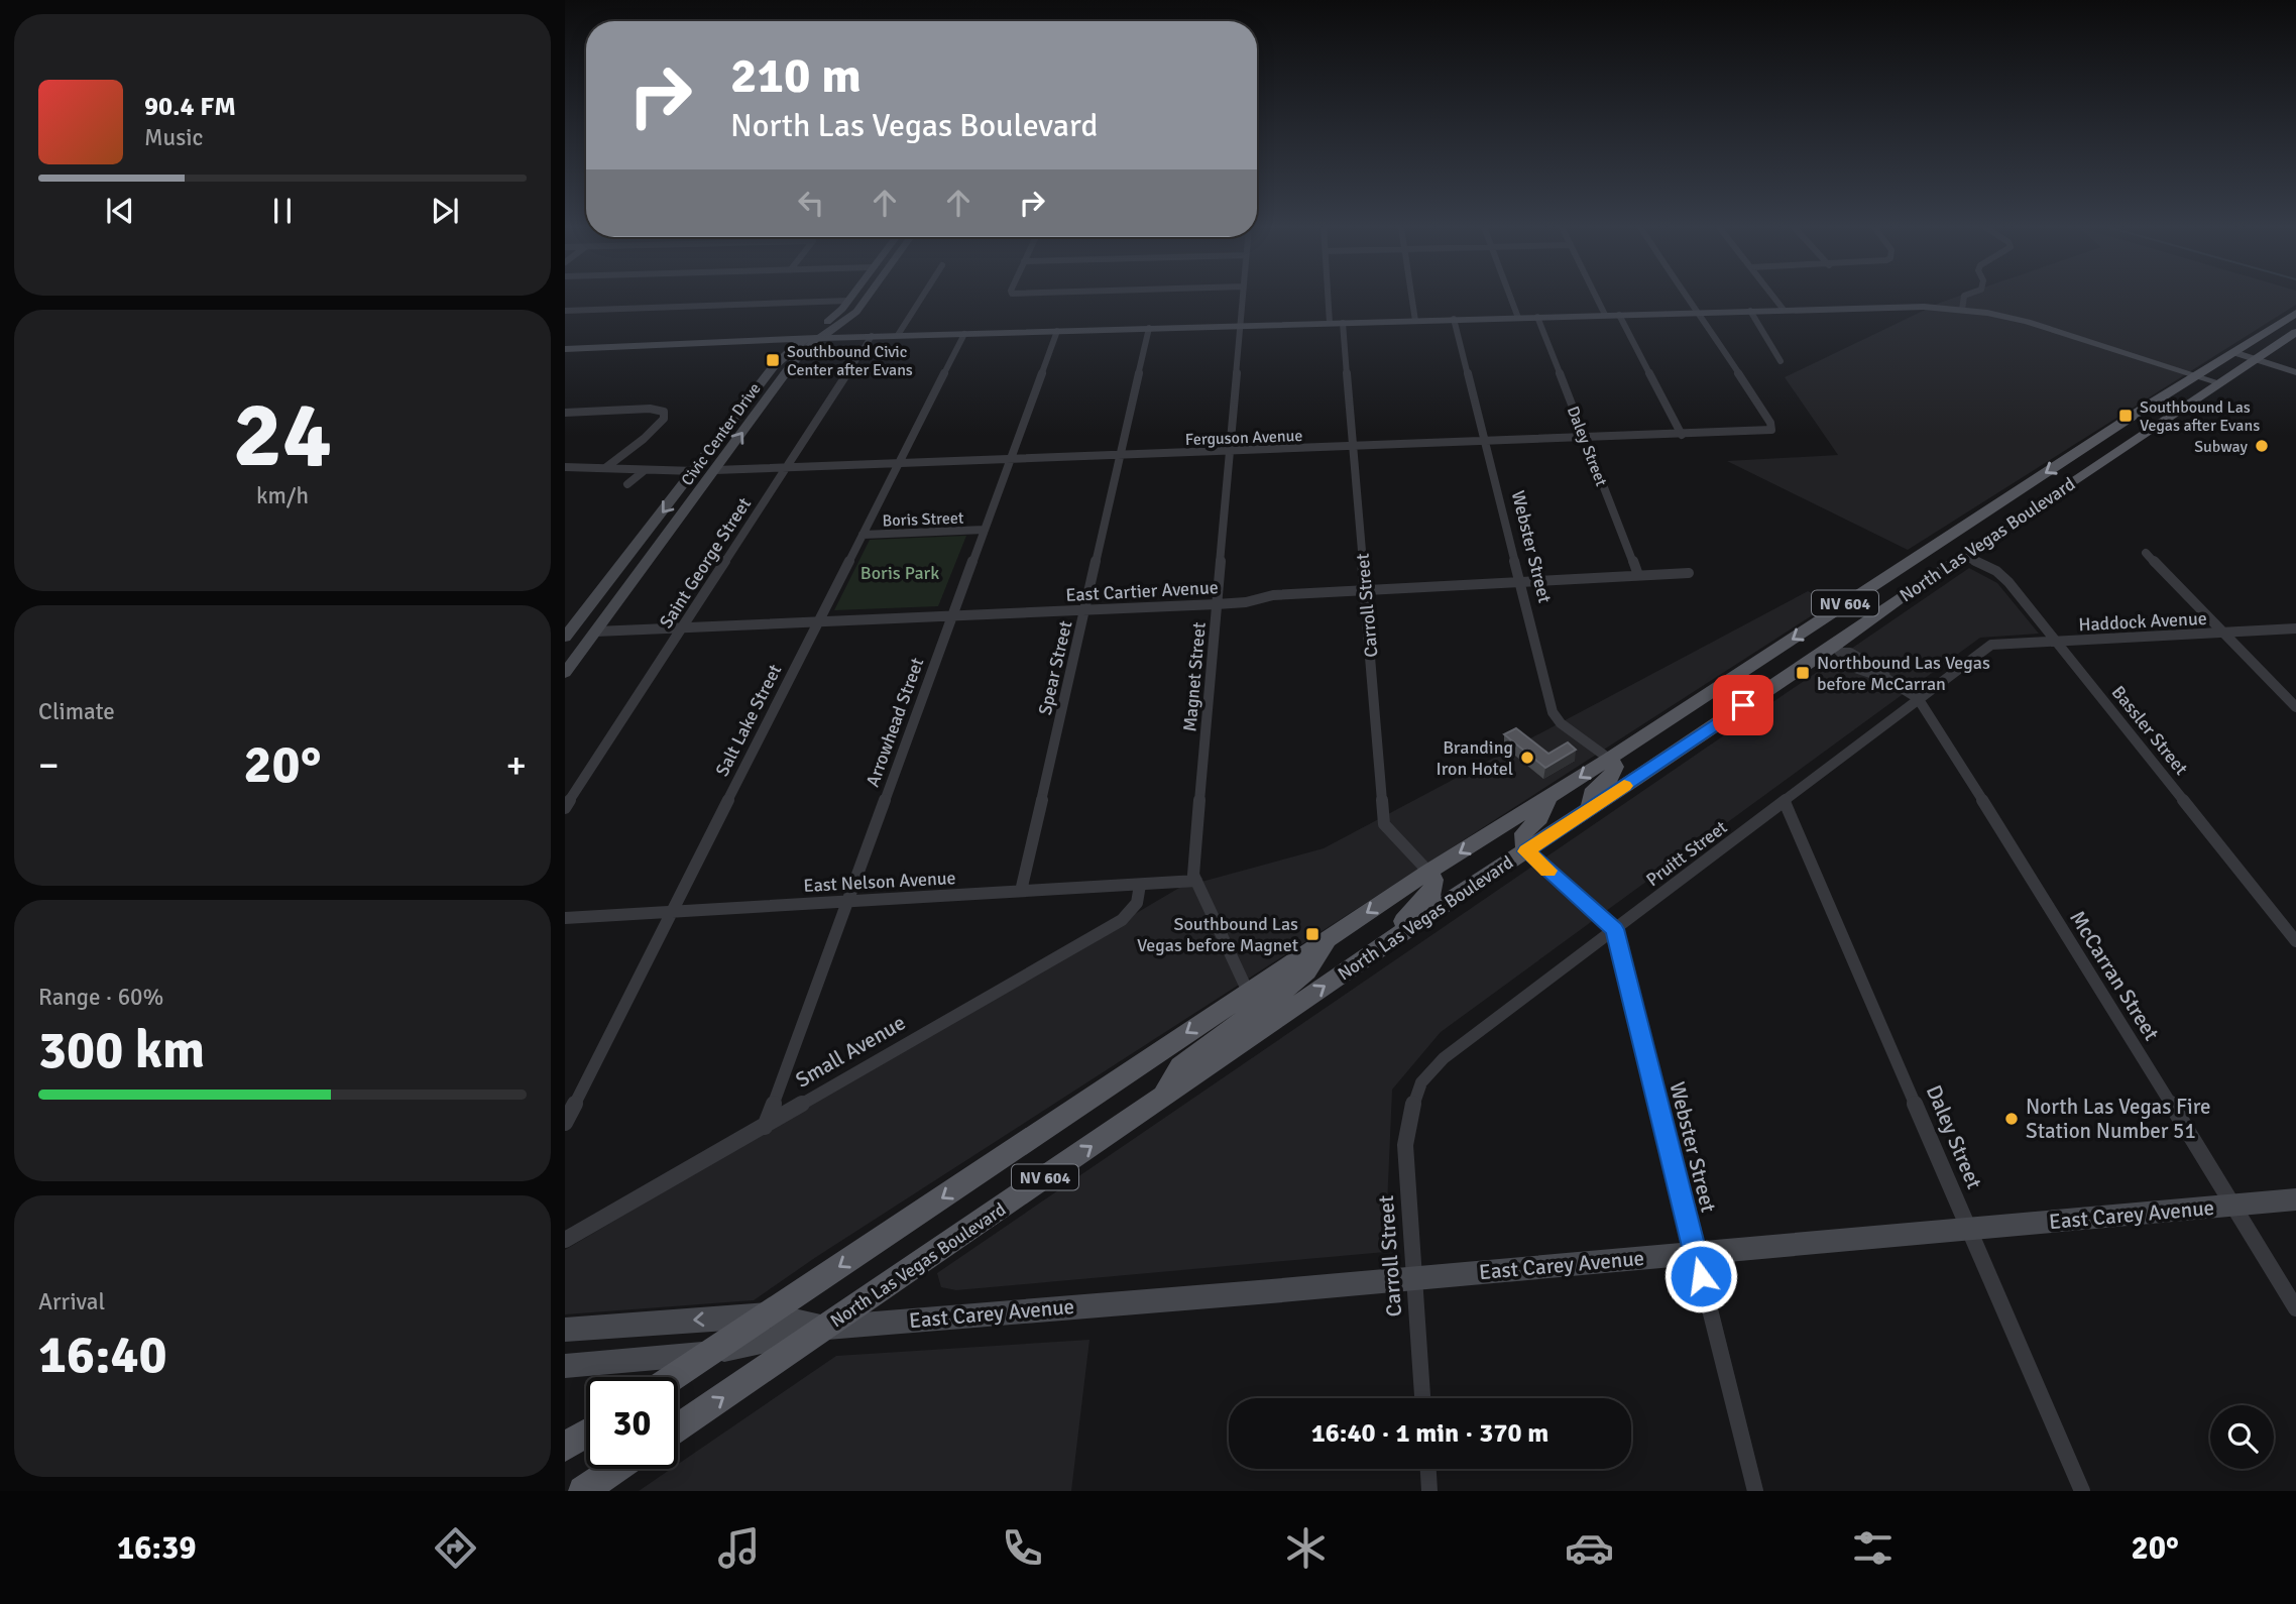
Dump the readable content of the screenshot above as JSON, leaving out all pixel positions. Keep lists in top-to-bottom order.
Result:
{
  "streets": {
    "main road": [
      "Civic Center Drive",
      "North Las Vegas Boulevard",
      "NV 604",
      "East Carey Avenue"
    ],
    "street": [
      "Ferguson Avenue",
      "Daley Street",
      "Boris Street",
      "Webster Street",
      "Saint George Street",
      "East Cartier Avenue",
      "Carroll Street",
      "Haddock Avenue",
      "Spear Street",
      "Magnet Street",
      "Salt Lake Street",
      "Arrowhead Street",
      "Bassler Street",
      "Pruitt Street",
      "East Nelson Avenue",
      "McCarran Street",
      "Small Avenue"
    ]
  },
  "crossings": [
    ["Civic Center Drive", "Ferguson Avenue"],
    ["Civic Center Drive", "East Cartier Avenue"],
    ["Ferguson Avenue", "Daley Street"],
    ["Ferguson Avenue", "Webster Street"],
    ["Ferguson Avenue", "Saint George Street"],
    ["Ferguson Avenue", "Carroll Street"],
    ["Ferguson Avenue", "Spear Street"],
    ["Ferguson Avenue", "Magnet Street"],
    ["Ferguson Avenue", "Salt Lake Street"],
    ["Ferguson Avenue", "Arrowhead Street"],
    ["Daley Street", "East Cartier Avenue"],
    ["Daley Street", "Pruitt Street"],
    ["Daley Street", "East Carey Avenue"],
    ["Boris Street", "Salt Lake Street"],
    ["Boris Street", "Arrowhead Street"],
    ["North Las Vegas Boulevard", "Webster Street"],
    ["North Las Vegas Boulevard", "Carroll Street"],
    ["North Las Vegas Boulevard", "Magnet Street"],
    ["North Las Vegas Boulevard", "Bassler Street"],
    ["North Las Vegas Boulevard", "McCarran Street"],
    ["North Las Vegas Boulevard", "East Carey Avenue"],
    ["Webster Street", "East Cartier Avenue"],
    ["Webster Street", "Pruitt Street"],
    ["Webster Street", "East Carey Avenue"],
    ["Saint George Street", "East Cartier Avenue"],
    ["East Cartier Avenue", "Carroll Street"],
    ["East Cartier Avenue", "Spear Street"],
    ["East Cartier Avenue", "Magnet Street"],
    ["East Cartier Avenue", "Salt Lake Street"],
    ["East Cartier Avenue", "Arrowhead Street"],
    ["Carroll Street", "Pruitt Street"],
    ["Carroll Street", "East Carey Avenue"],
    ["Haddock Avenue", "Bassler Street"],
    ["Haddock Avenue", "Pruitt Street"],
    ["Spear Street", "East Nelson Avenue"],
    ["Magnet Street", "East Nelson Avenue"],
    ["Salt Lake Street", "East Nelson Avenue"],
    ["Arrowhead Street", "East Nelson Avenue"],
    ["Arrowhead Street", "Small Avenue"],
    ["Pruitt Street", "McCarran Street"],
    ["East Nelson Avenue", "Small Avenue"],
    ["McCarran Street", "East Carey Avenue"]
  ],
  "parks": ["Boris Park"],
  "places": {
    "transit": [
      "Southbound Civic Center after Evans",
      "Southbound Las Vegas after Evans",
      "Northbound Las Vegas before McCarran",
      "Southbound Las Vegas before Magnet"
    ],
    "other": ["Subway", "Branding Iron Hotel", "North Las Vegas Fire Station Number 51"]
  },
  "page": {
    "turn": ["210 m", "North Las Vegas Boulevard"],
    "song": ["90.4 FM", "Music"],
    "tile": [
      ["24", "km/h"],
      "Climate",
      ["Range · 60%", "300 km"],
      ["Arrival", "16:40"]
    ],
    "heat": ["−", "20°", "+"],
    "limit": "30",
    "trip": "16:40 · 1 min · 370 m",
    "tabs": ["16:39", "20°"]
  }
}
